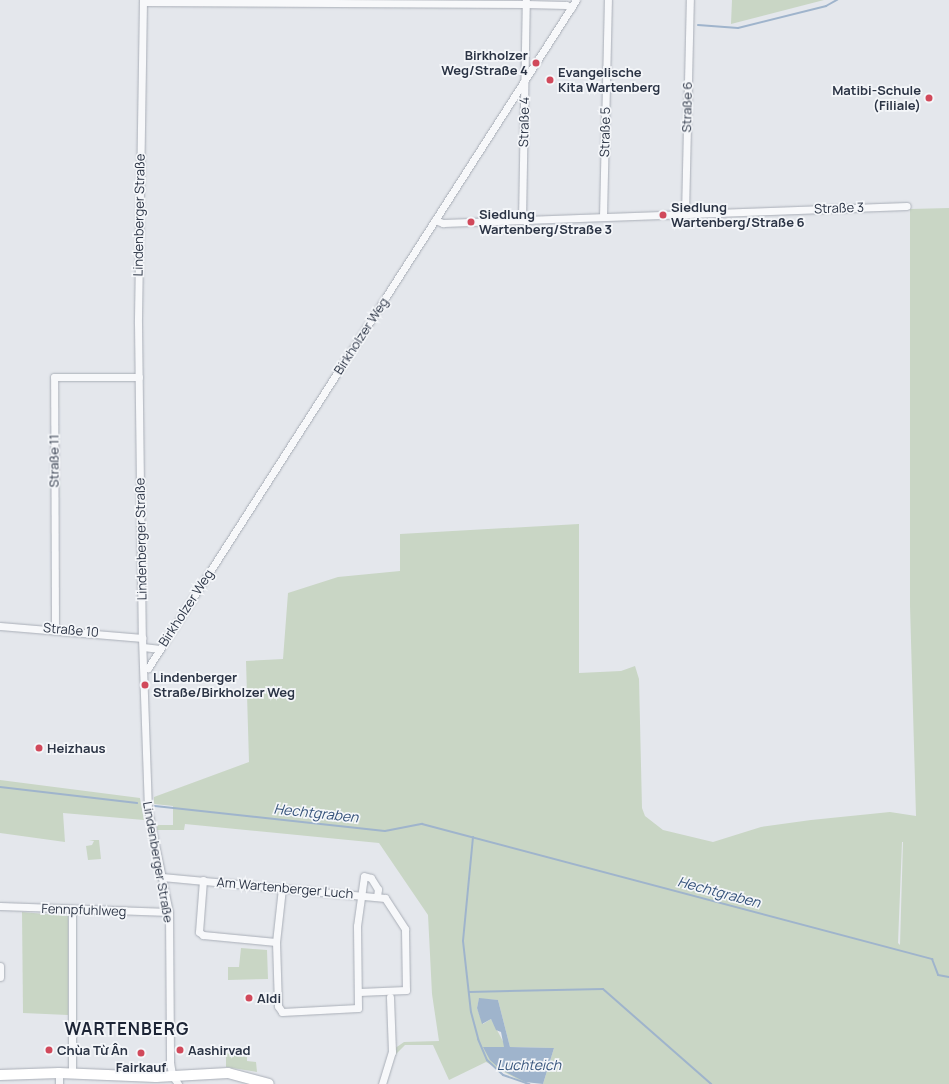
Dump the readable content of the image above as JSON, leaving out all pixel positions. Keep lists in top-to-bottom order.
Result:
{
  "streets": {
    "street": [
      "Straße 6",
      "Straße 4",
      "Straße 5",
      "Straße 3",
      "Lindenberger Straße",
      "Birkholzer Weg",
      "Straße 11",
      "Straße 10",
      "Am Wartenberger Luch",
      "Fennpfuhlweg"
    ]
  },
  "crossings": [
    ["Straße 6", "Straße 3"],
    ["Straße 4", "Straße 3"],
    ["Straße 4", "Birkholzer Weg"],
    ["Straße 5", "Straße 3"],
    ["Straße 3", "Birkholzer Weg"],
    ["Lindenberger Straße", "Birkholzer Weg"],
    ["Lindenberger Straße", "Straße 11"],
    ["Lindenberger Straße", "Straße 10"],
    ["Lindenberger Straße", "Am Wartenberger Luch"],
    ["Lindenberger Straße", "Fennpfuhlweg"],
    ["Straße 11", "Straße 10"]
  ],
  "districts": ["WARTENBERG"],
  "water": ["Hechtgraben", "Luchteich"],
  "places": [
    "Birkholzer Weg/Straße 4",
    "Evangelische Kita Wartenberg",
    "Matibi-Schule (Filiale)",
    "Siedlung Wartenberg/Straße 6",
    "Siedlung Wartenberg/Straße 3",
    "Lindenberger Straße/Birkholzer Weg",
    "Heizhaus",
    "Aldi",
    "Chùa Từ Ân",
    "Aashirvad",
    "Fairkauf"
  ]
}
